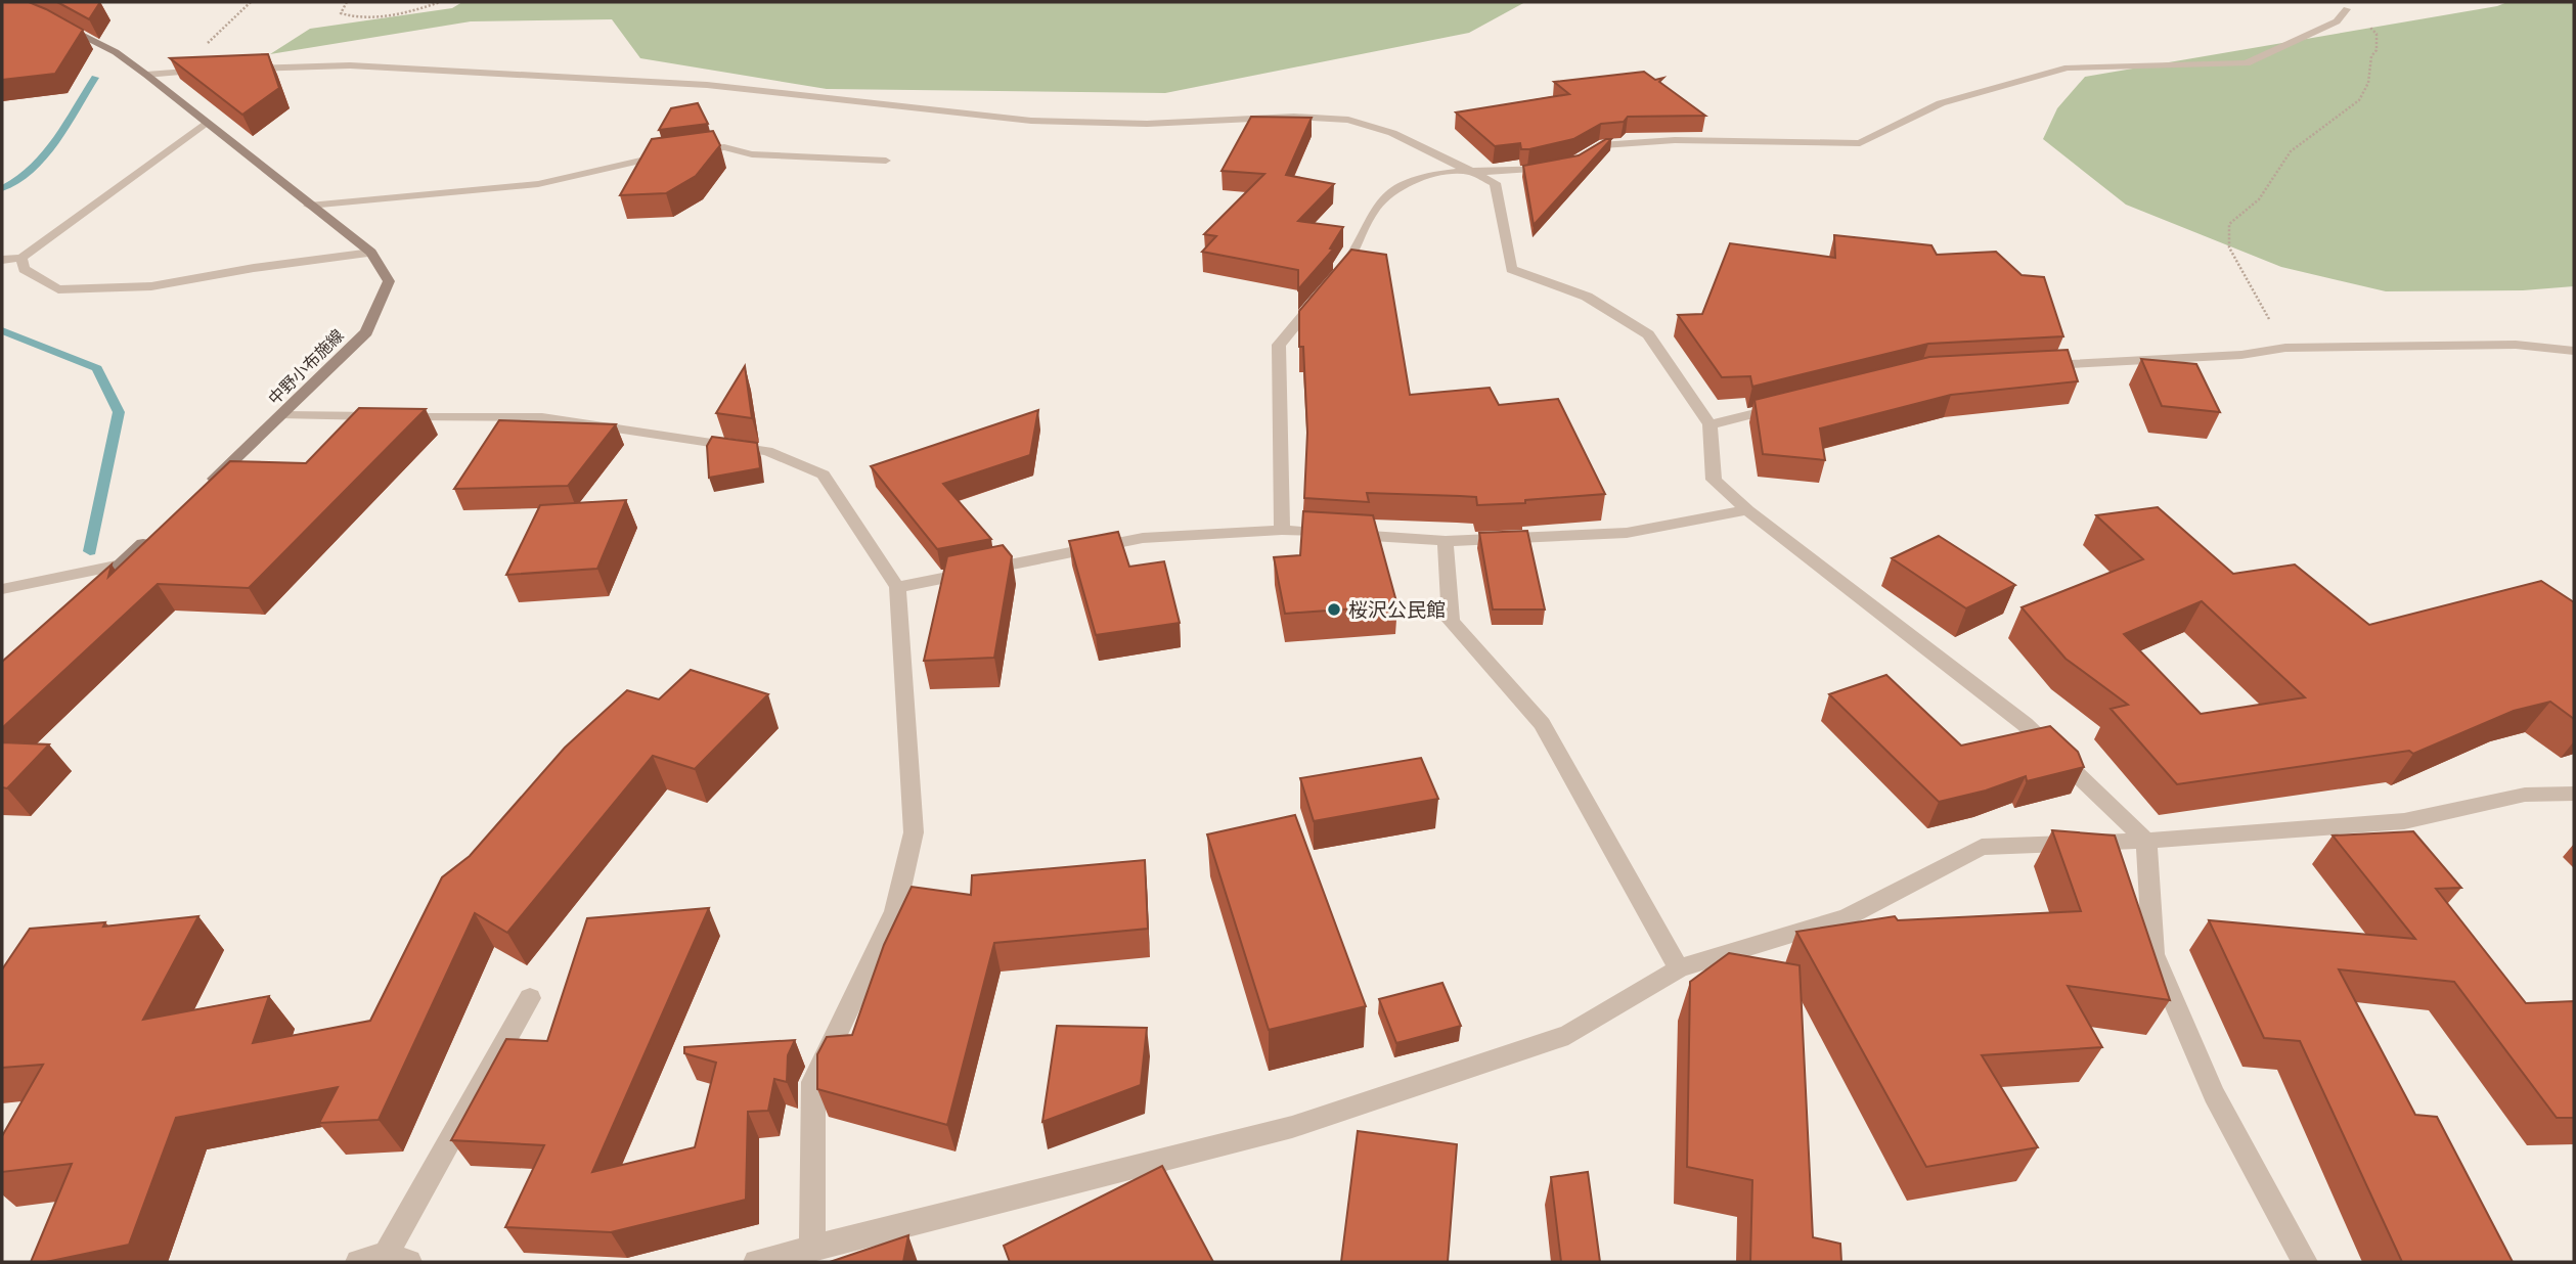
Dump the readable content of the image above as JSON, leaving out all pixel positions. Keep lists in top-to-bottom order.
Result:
{
  "streets": {
    "main road": ["中野小布施線"]
  },
  "places": ["桜沢公民館"]
}
